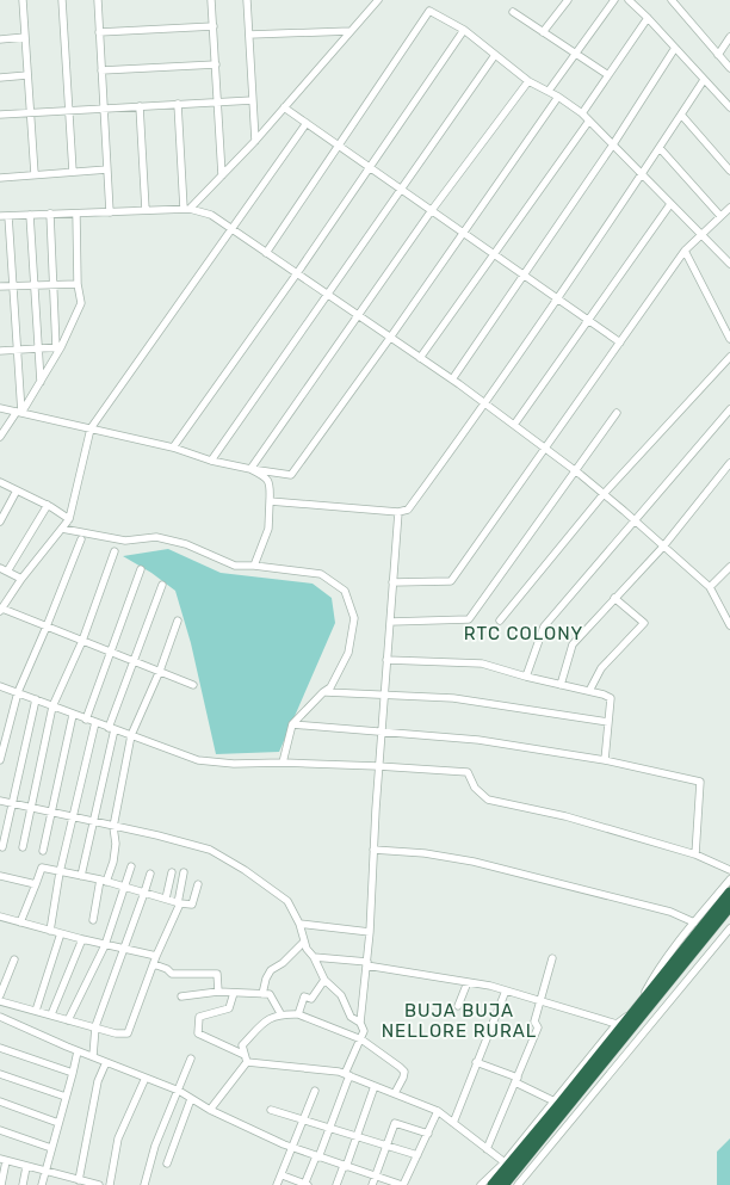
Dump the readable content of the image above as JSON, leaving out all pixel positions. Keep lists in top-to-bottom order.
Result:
{
  "districts": ["RTC COLONY", "BUJA BUJA NELLORE RURAL"]
}
